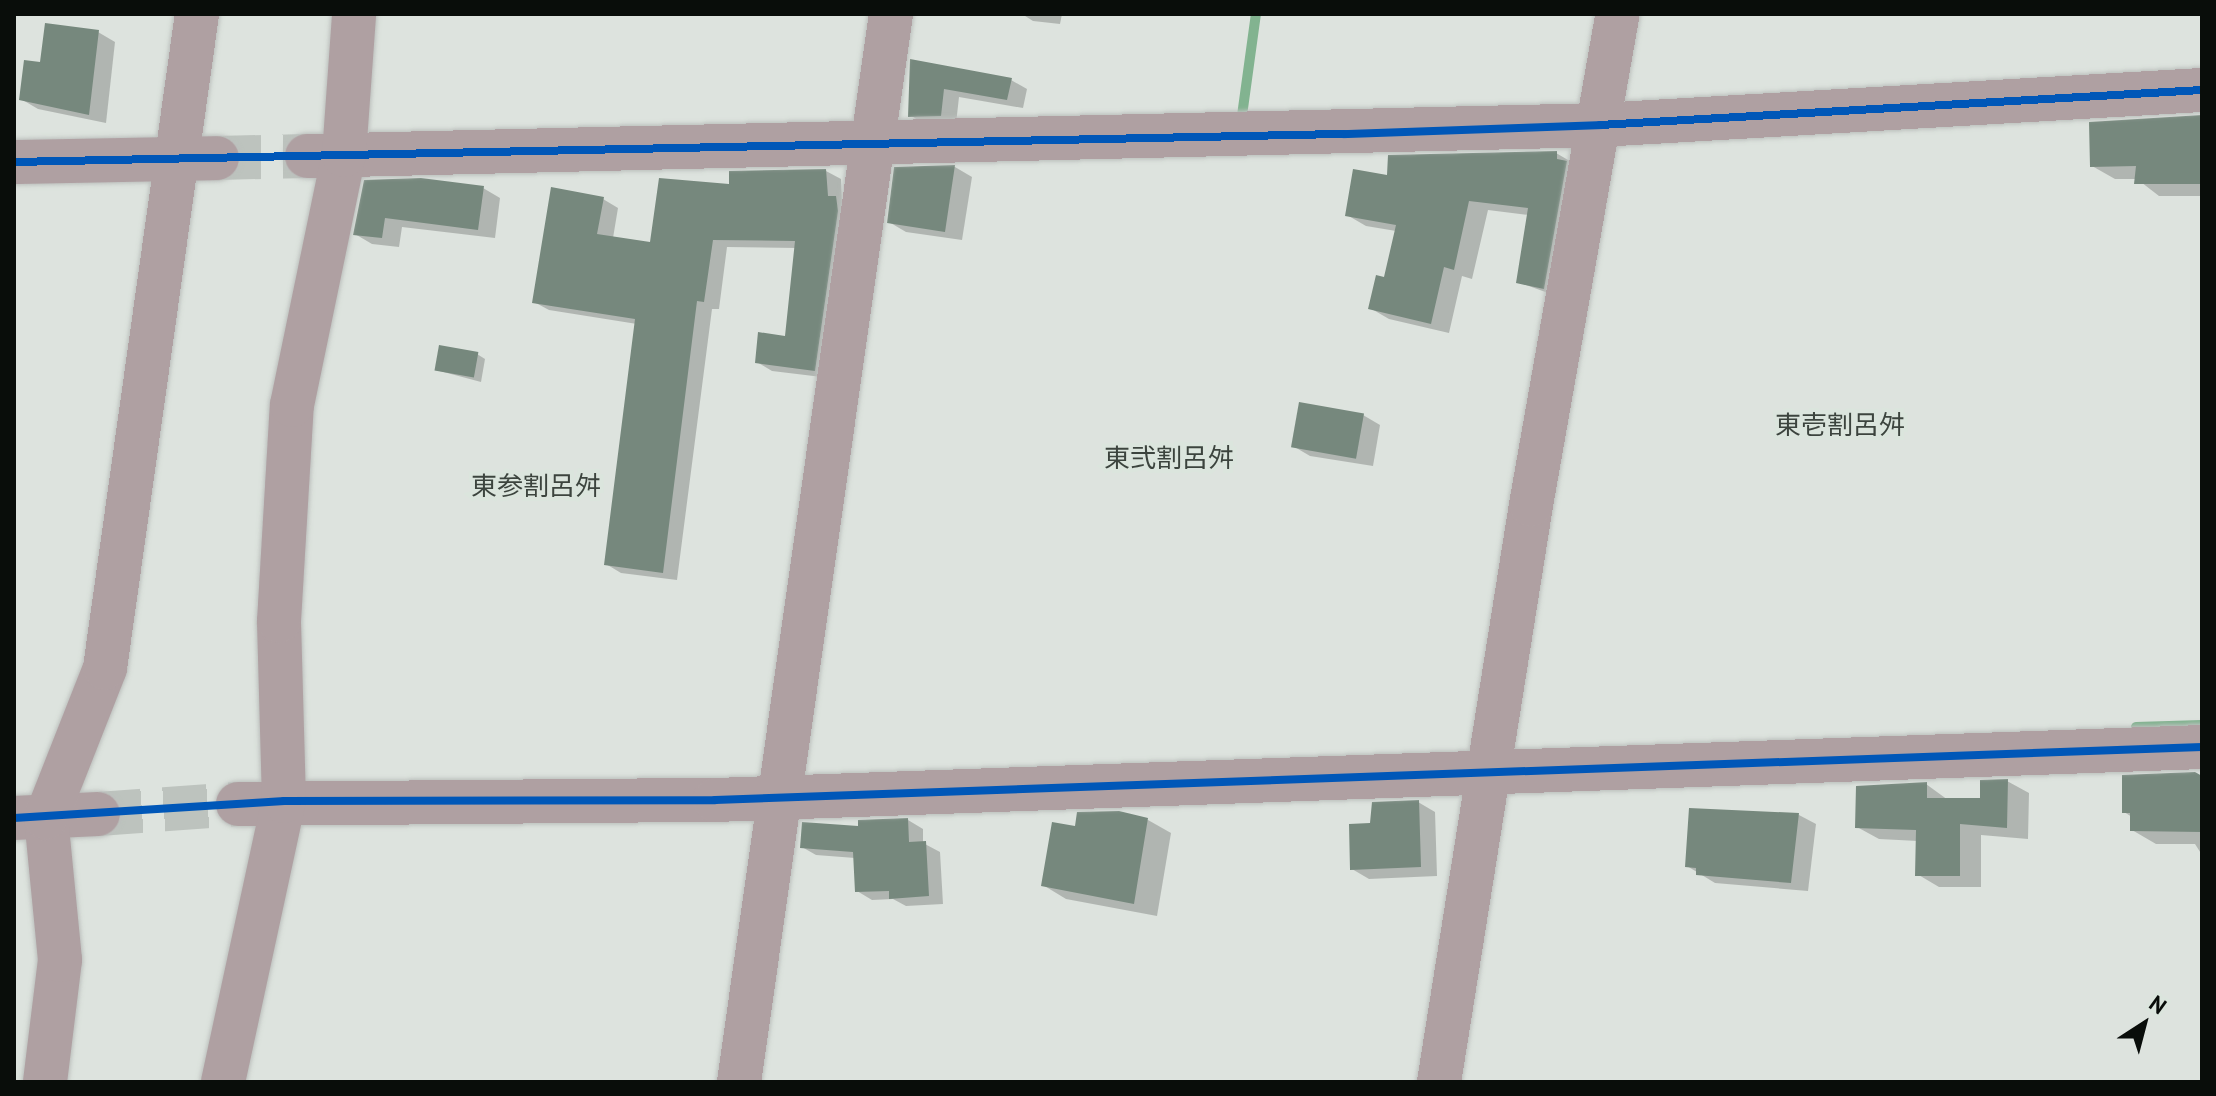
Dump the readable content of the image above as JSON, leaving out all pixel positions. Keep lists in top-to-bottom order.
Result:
{
  "districts": ["東壱割呂舛", "東弐割呂舛", "東参割呂舛"],
  "north": "top right"
}
